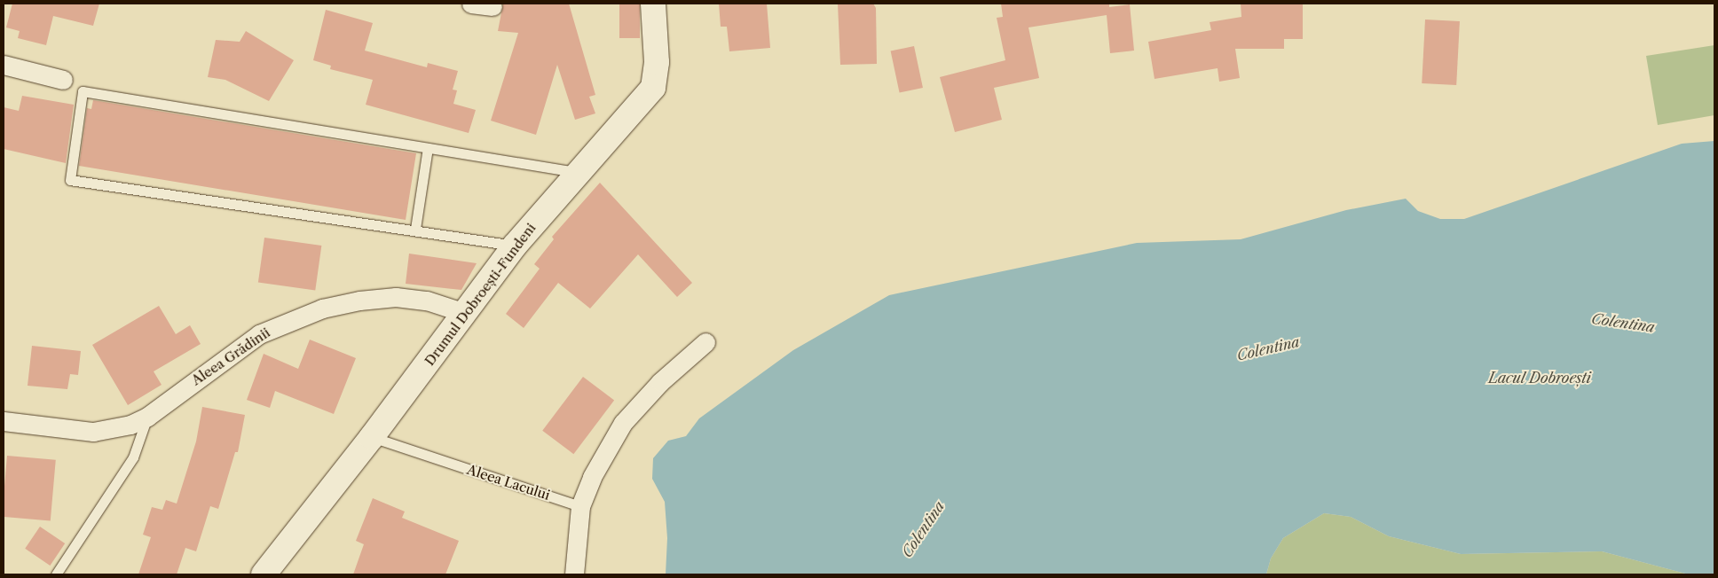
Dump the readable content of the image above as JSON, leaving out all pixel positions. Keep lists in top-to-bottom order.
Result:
{
  "streets": {
    "street": ["Drumul Dobroești-Fundeni", "Aleea Grădinii"],
    "lane": ["Aleea Lacului"]
  },
  "crossings": [
    ["Drumul Dobroești-Fundeni", "Aleea Grădinii"],
    ["Drumul Dobroești-Fundeni", "Aleea Lacului"]
  ],
  "water": ["Colentina", "Lacul Dobroești"]
}
